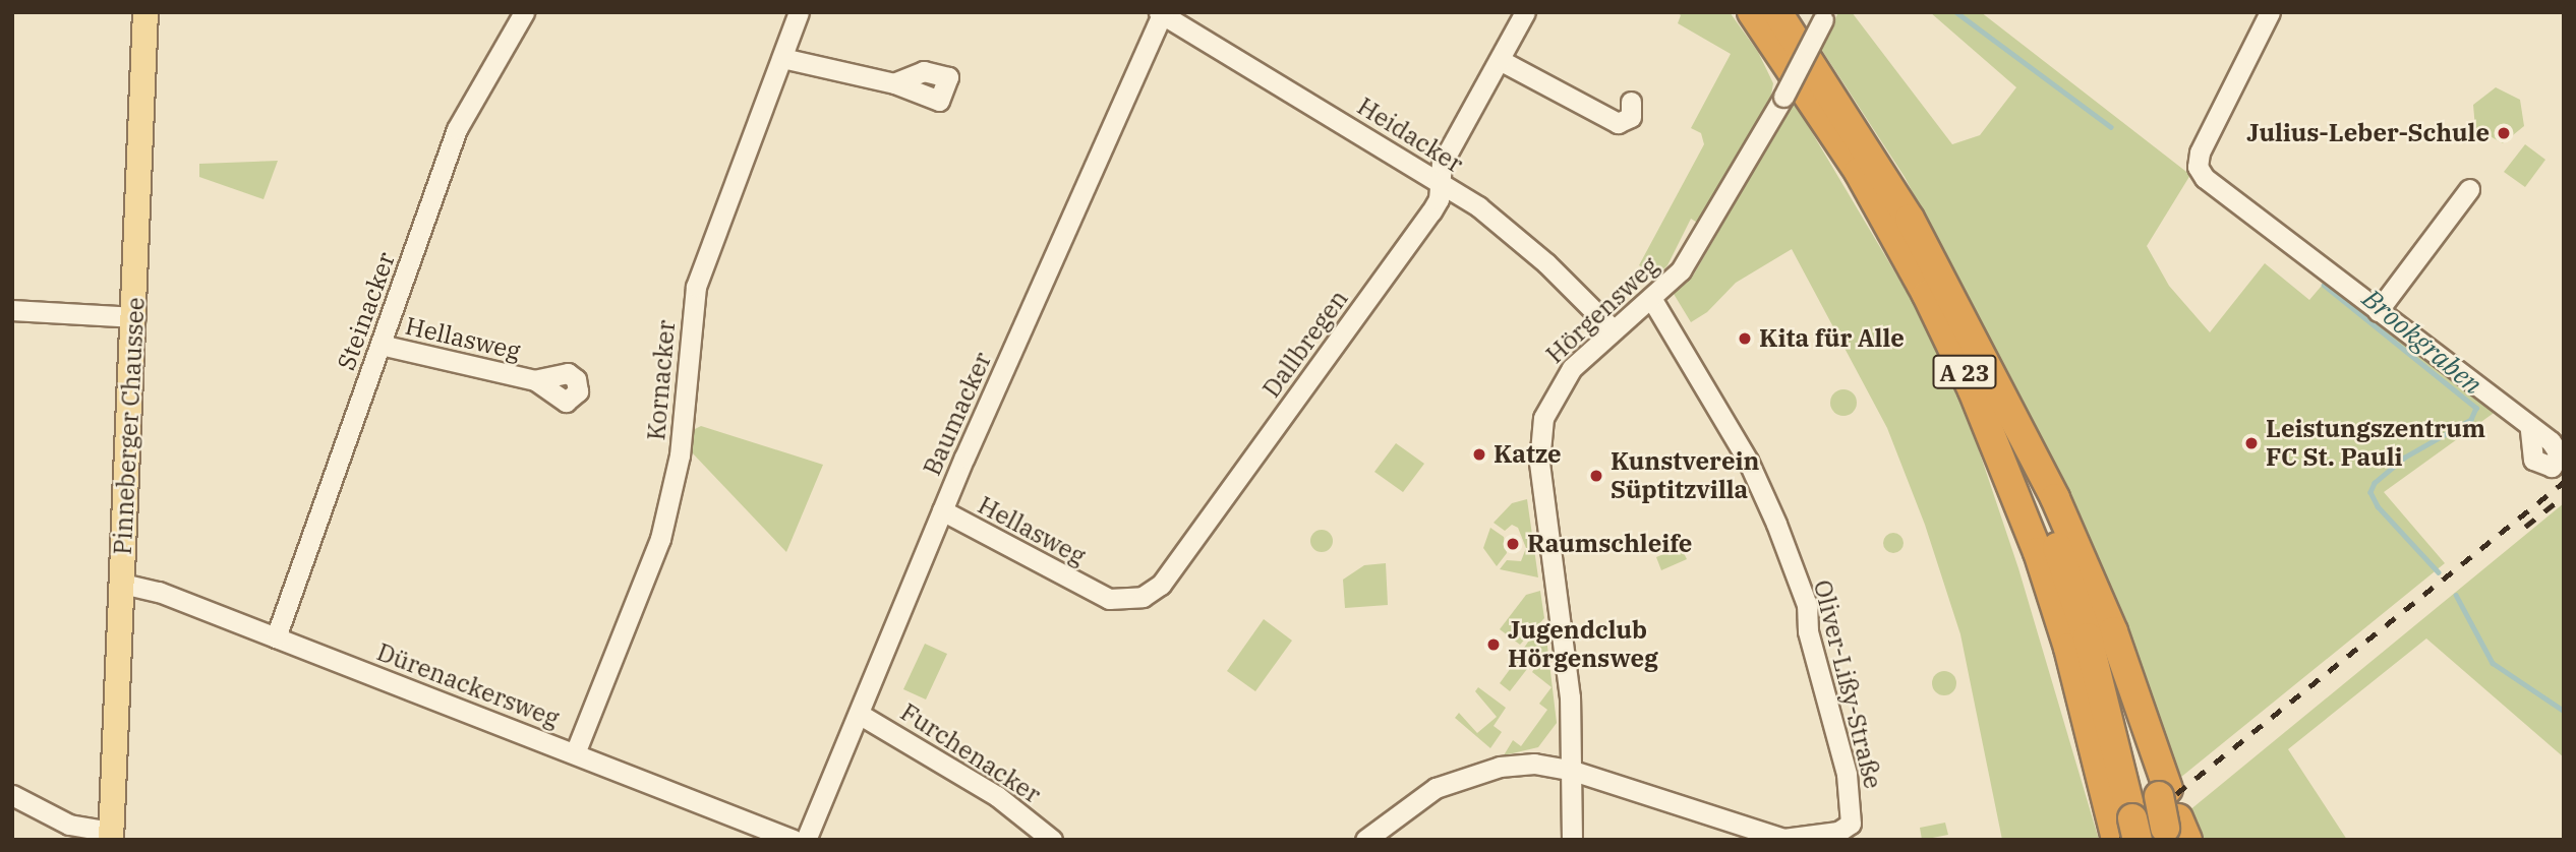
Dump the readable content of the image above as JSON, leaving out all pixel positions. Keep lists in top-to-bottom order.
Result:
{
  "streets": {
    "highway": ["A 23"],
    "main road": ["Pinneberger Chaussee"],
    "street": [
      "Heidacker",
      "Hörgensweg",
      "Steinacker",
      "Hellasweg",
      "Dallbregen",
      "Kornacker",
      "Baumacker",
      "Oliver-Lißy-Straße",
      "Dürenackersweg",
      "Furchenacker"
    ]
  },
  "crossings": [
    ["Heidacker", "Hörgensweg"],
    ["Heidacker", "Dallbregen"],
    ["Heidacker", "Baumacker"],
    ["Hörgensweg", "Oliver-Lißy-Straße"],
    ["Steinacker", "Hellasweg"],
    ["Steinacker", "Dürenackersweg"],
    ["Hellasweg", "Dallbregen"],
    ["Hellasweg", "Baumacker"],
    ["Kornacker", "Dürenackersweg"],
    ["Baumacker", "Furchenacker"],
    ["Pinneberger Chaussee", "Dürenackersweg"]
  ],
  "water": ["Brookgraben"],
  "places": [
    "Julius-Leber-Schule",
    "Kita für Alle",
    "Leistungszentrum FC St. Pauli",
    "Katze",
    "Kunstverein Süptitzvilla",
    "Raumschleife",
    "Jugendclub Hörgensweg"
  ]
}
